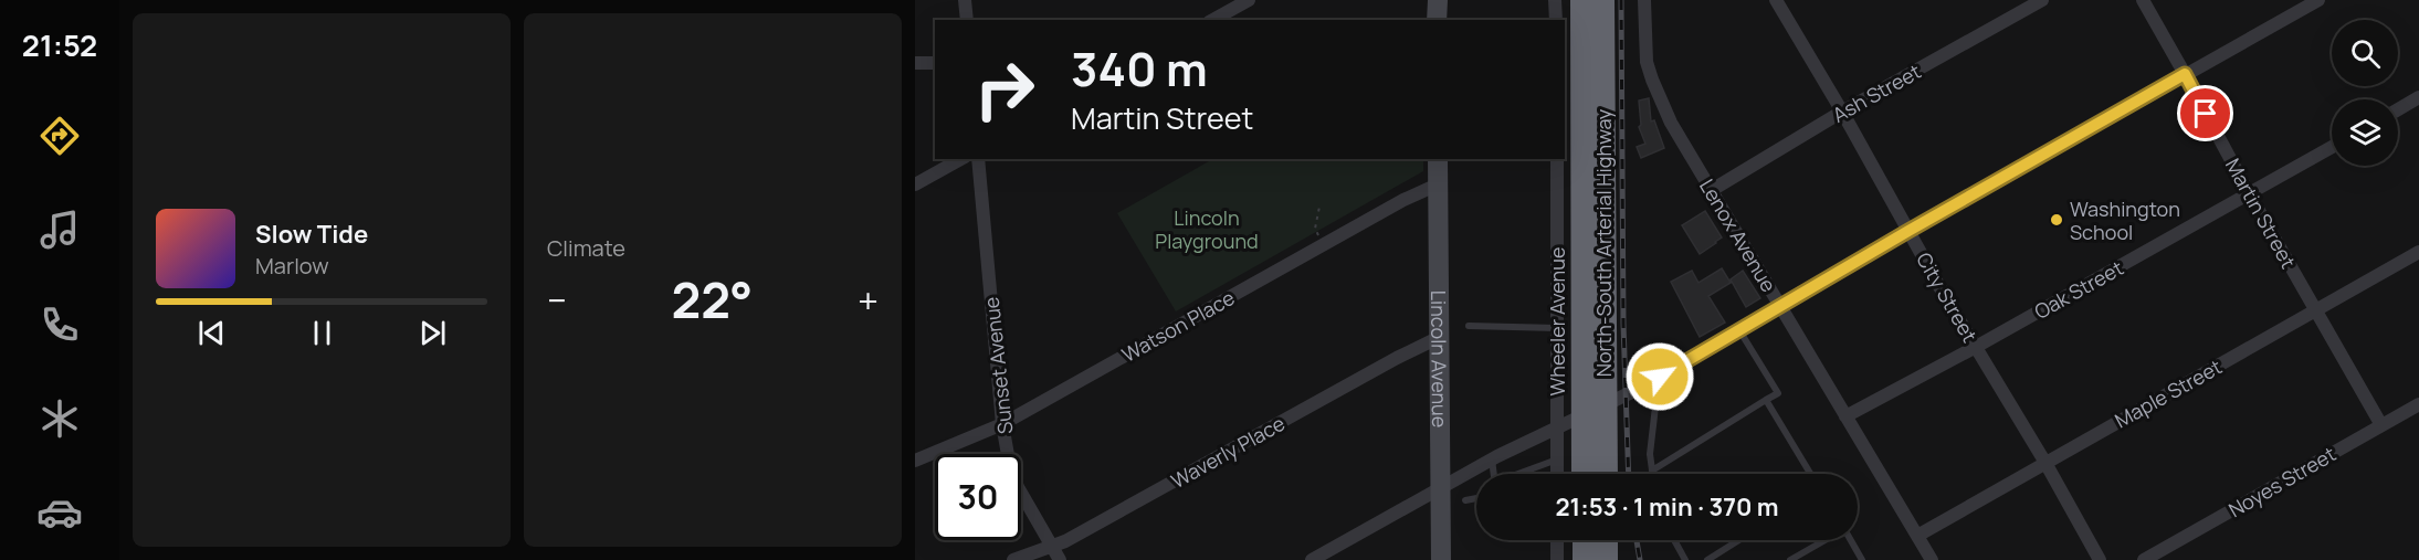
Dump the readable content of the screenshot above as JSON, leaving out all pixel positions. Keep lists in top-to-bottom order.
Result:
{
  "streets": {
    "highway": ["North-South Arterial Highway"],
    "street": [
      "Ash Street",
      "Martin Street",
      "Lenox Avenue",
      "Oak Street",
      "City Street",
      "Wheeler Avenue",
      "Watson Place",
      "Lincoln Avenue",
      "Sunset Avenue",
      "Maple Street",
      "Waverly Place",
      "Noyes Street"
    ]
  },
  "crossings": [
    ["Ash Street", "Lenox Avenue"],
    ["Ash Street", "City Street"],
    ["Martin Street", "Oak Street"],
    ["Martin Street", "Maple Street"],
    ["Martin Street", "Noyes Street"],
    ["Lenox Avenue", "Oak Street"],
    ["Lenox Avenue", "Maple Street"],
    ["Oak Street", "City Street"],
    ["City Street", "Maple Street"],
    ["Watson Place", "Lincoln Avenue"],
    ["Watson Place", "Sunset Avenue"],
    ["Lincoln Avenue", "Waverly Place"],
    ["Sunset Avenue", "Waverly Place"]
  ],
  "parks": ["Lincoln Playground"],
  "places": ["Washington School"],
  "page": {
    "tabs": "21:52",
    "tile": "Climate",
    "turn": ["340 m", "Martin Street"],
    "song": ["Slow Tide", "Marlow"],
    "heat": ["−", "22°", "+"],
    "limit": "30",
    "trip": "21:53 · 1 min · 370 m"
  }
}
